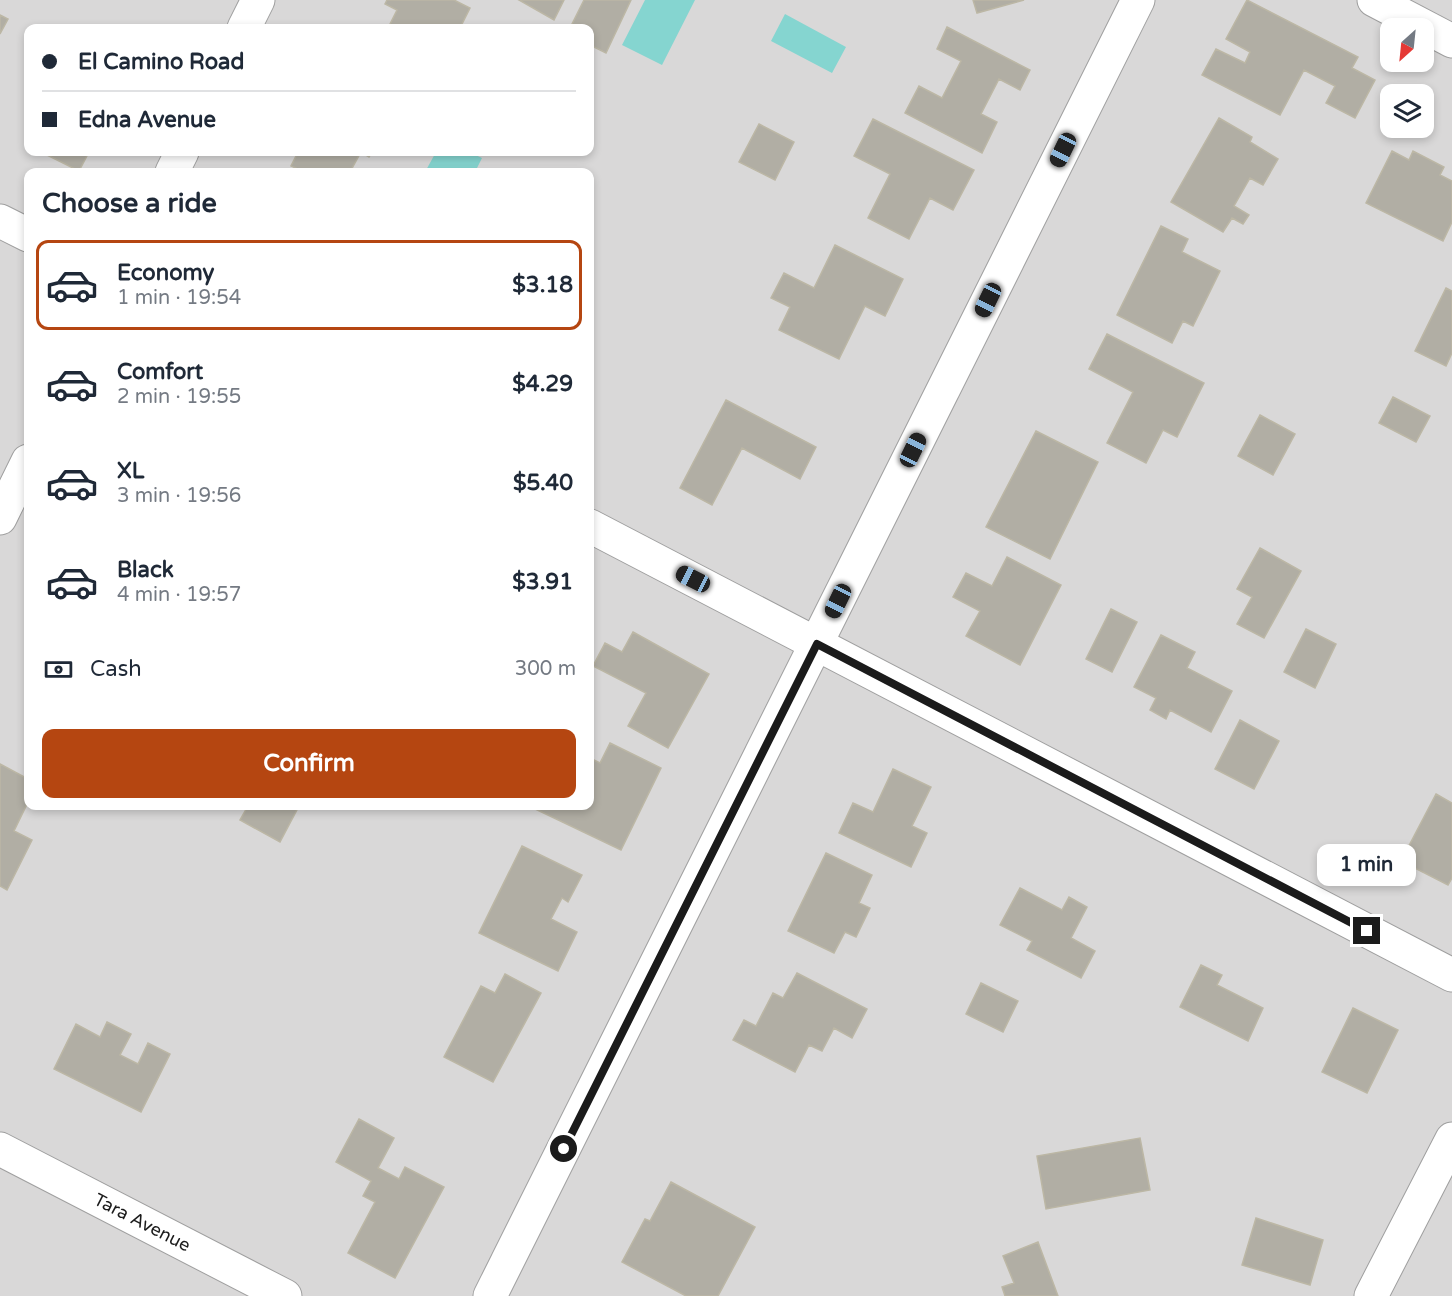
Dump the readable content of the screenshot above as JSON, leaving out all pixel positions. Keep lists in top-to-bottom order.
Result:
{
  "streets": {
    "street": ["Tara Avenue"]
  },
  "north": "bottom left",
  "page": {
    "banner": ["El Camino Road", "Edna Avenue"],
    "heading": "Choose a ride",
    "list": [
      {
        "name": "Economy",
        "note": "1 min · 19:54",
        "value": "$3.18"
      },
      {
        "name": "Comfort",
        "note": "2 min · 19:55",
        "value": "$4.29"
      },
      {
        "name": "XL",
        "note": "3 min · 19:56",
        "value": "$5.40"
      },
      {
        "name": "Black",
        "note": "4 min · 19:57",
        "value": "$3.91"
      }
    ],
    "pay": ["Cash", "300 m"],
    "buttons": "Confirm",
    "bubble": "1 min"
  }
}
